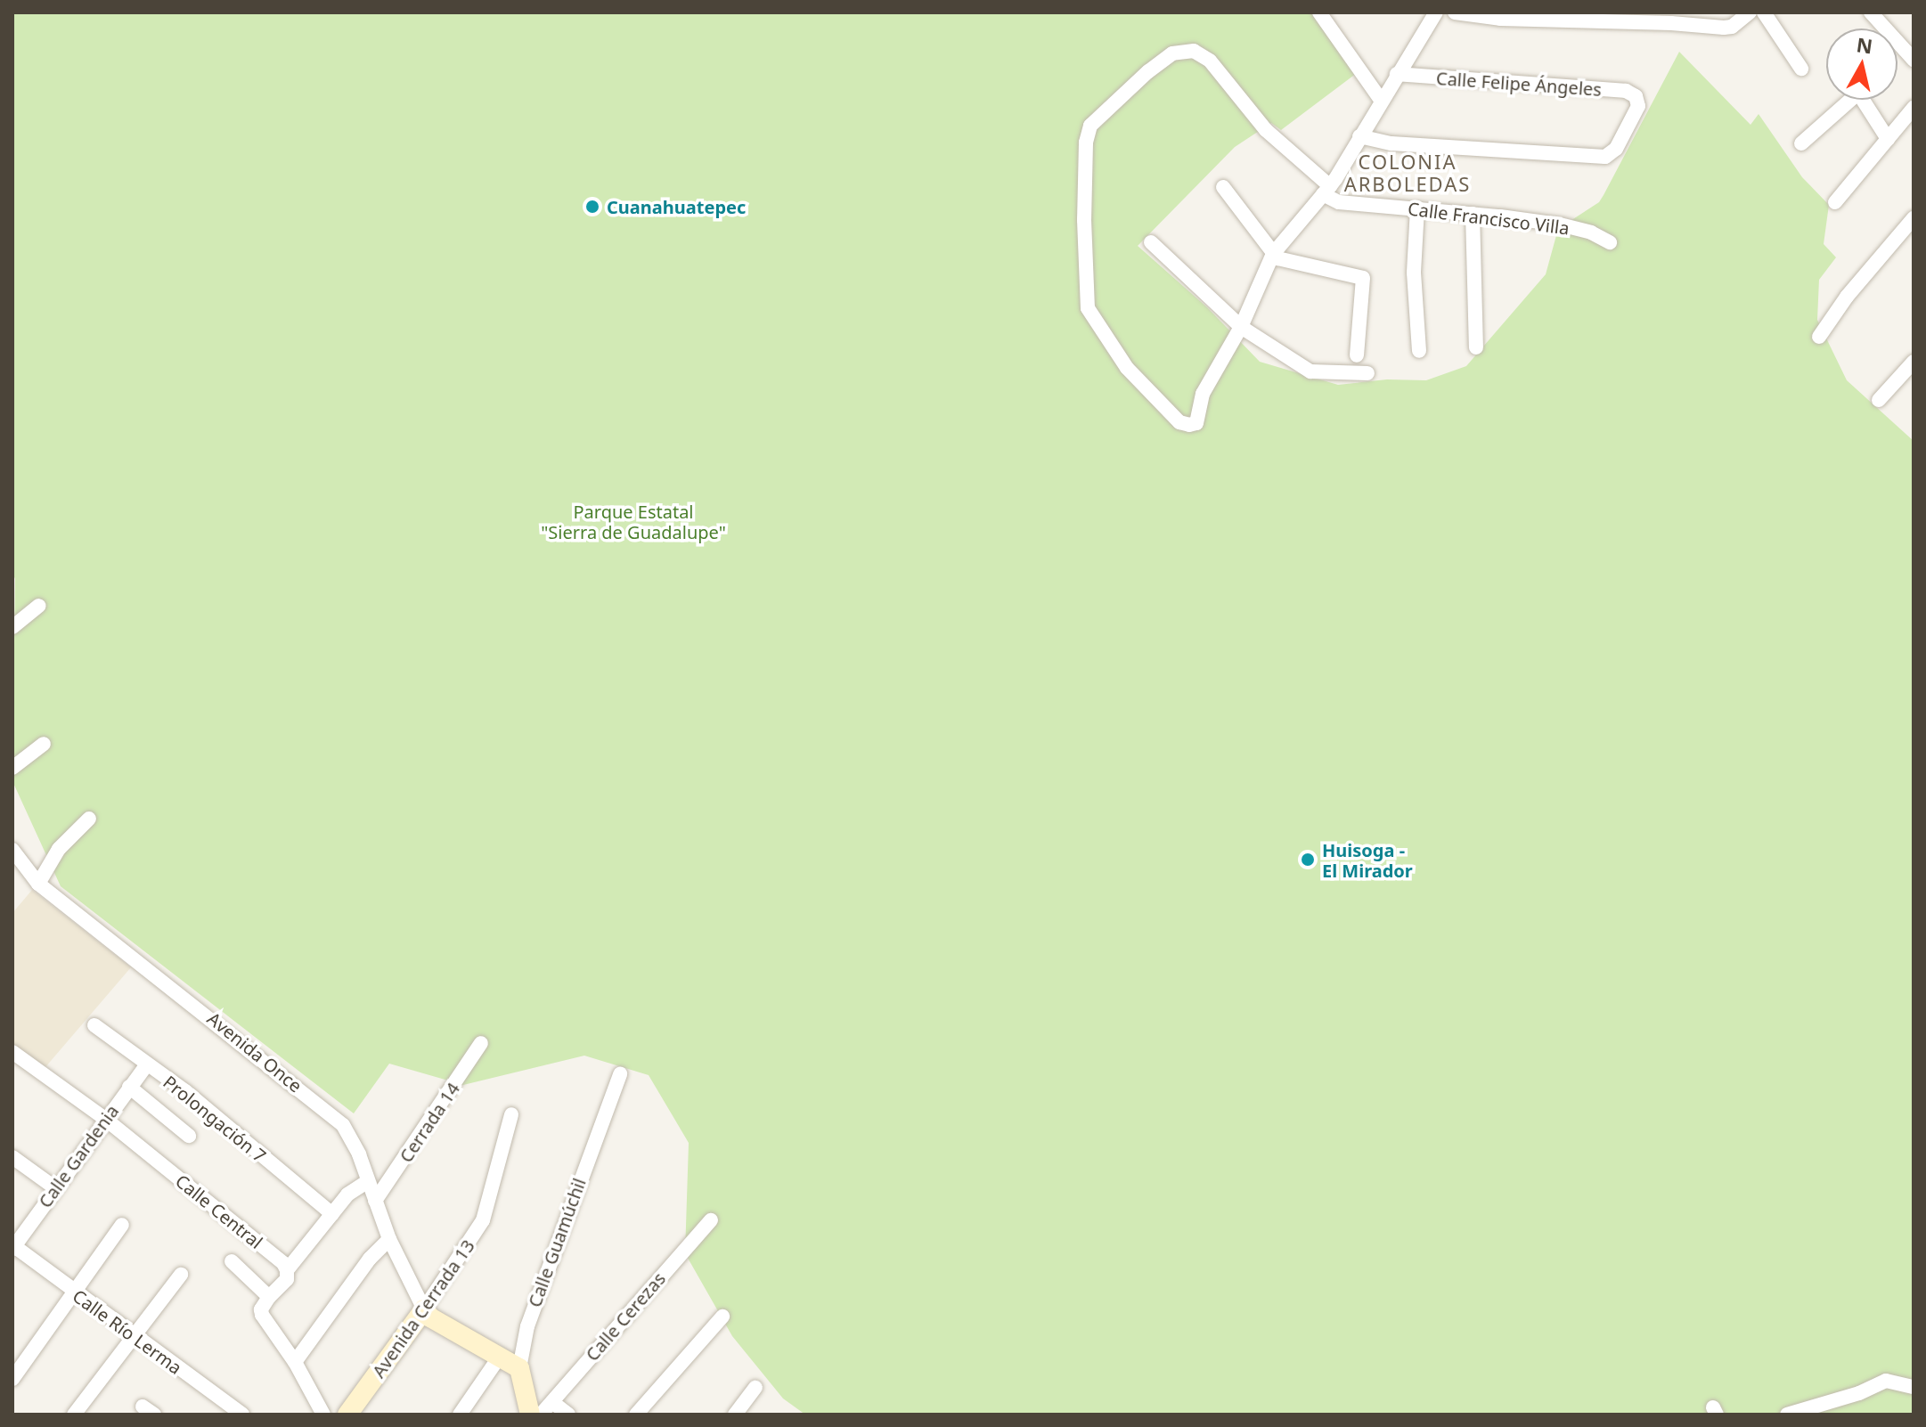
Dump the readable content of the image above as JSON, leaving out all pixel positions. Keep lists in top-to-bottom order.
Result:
{
  "streets": {
    "street": [
      "Calle Felipe Ángeles",
      "Calle Francisco Villa",
      "Avenida Once",
      "Prolongación 7",
      "Cerrada 14",
      "Calle Gardenia",
      "Calle Central",
      "Calle Guamúchil",
      "Avenida Cerrada 13",
      "Calle Cerezas",
      "Calle Río Lerma"
    ]
  },
  "crossings": [
    ["Avenida Once", "Cerrada 14"],
    ["Avenida Once", "Avenida Cerrada 13"],
    ["Prolongación 7", "Calle Gardenia"],
    ["Calle Gardenia", "Calle Central"],
    ["Calle Gardenia", "Calle Río Lerma"]
  ],
  "districts": ["COLONIA ARBOLEDAS"],
  "parks": ["Parque Estatal \"Sierra de Guadalupe\""],
  "places": ["Cuanahuatepec", "Huisoga - El Mirador"],
  "north": "top"
}
